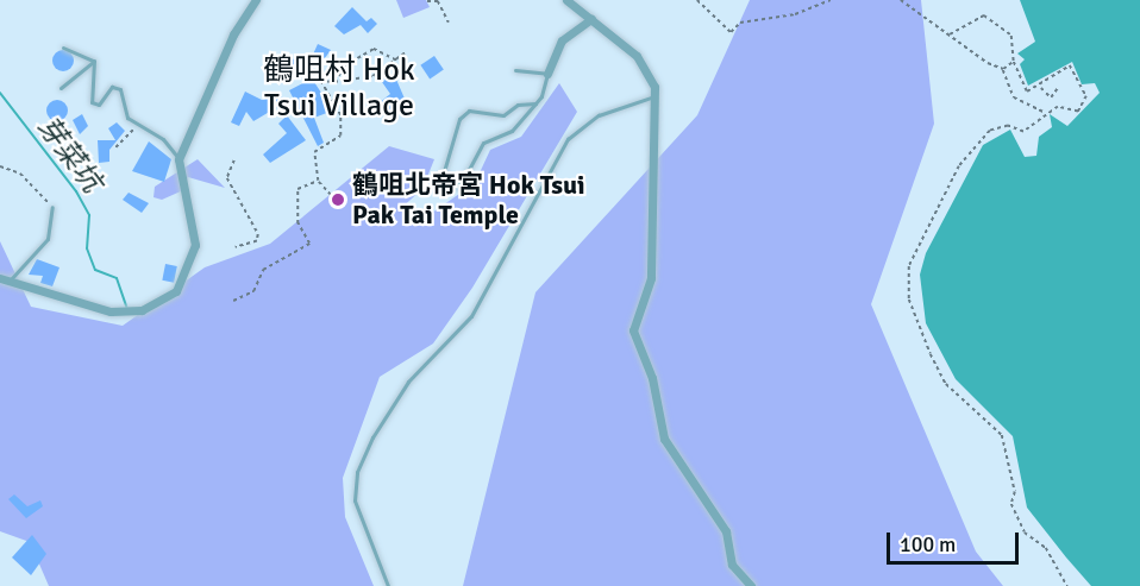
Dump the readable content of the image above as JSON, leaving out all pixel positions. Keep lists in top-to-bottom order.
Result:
{
  "districts": ["鶴咀村 Hok Tsui Village"],
  "water": ["芽菜坑"],
  "places": ["鶴咀北帝宮 Hok Tsui Pak Tai Temple"],
  "scale_bar": "100 m"
}
